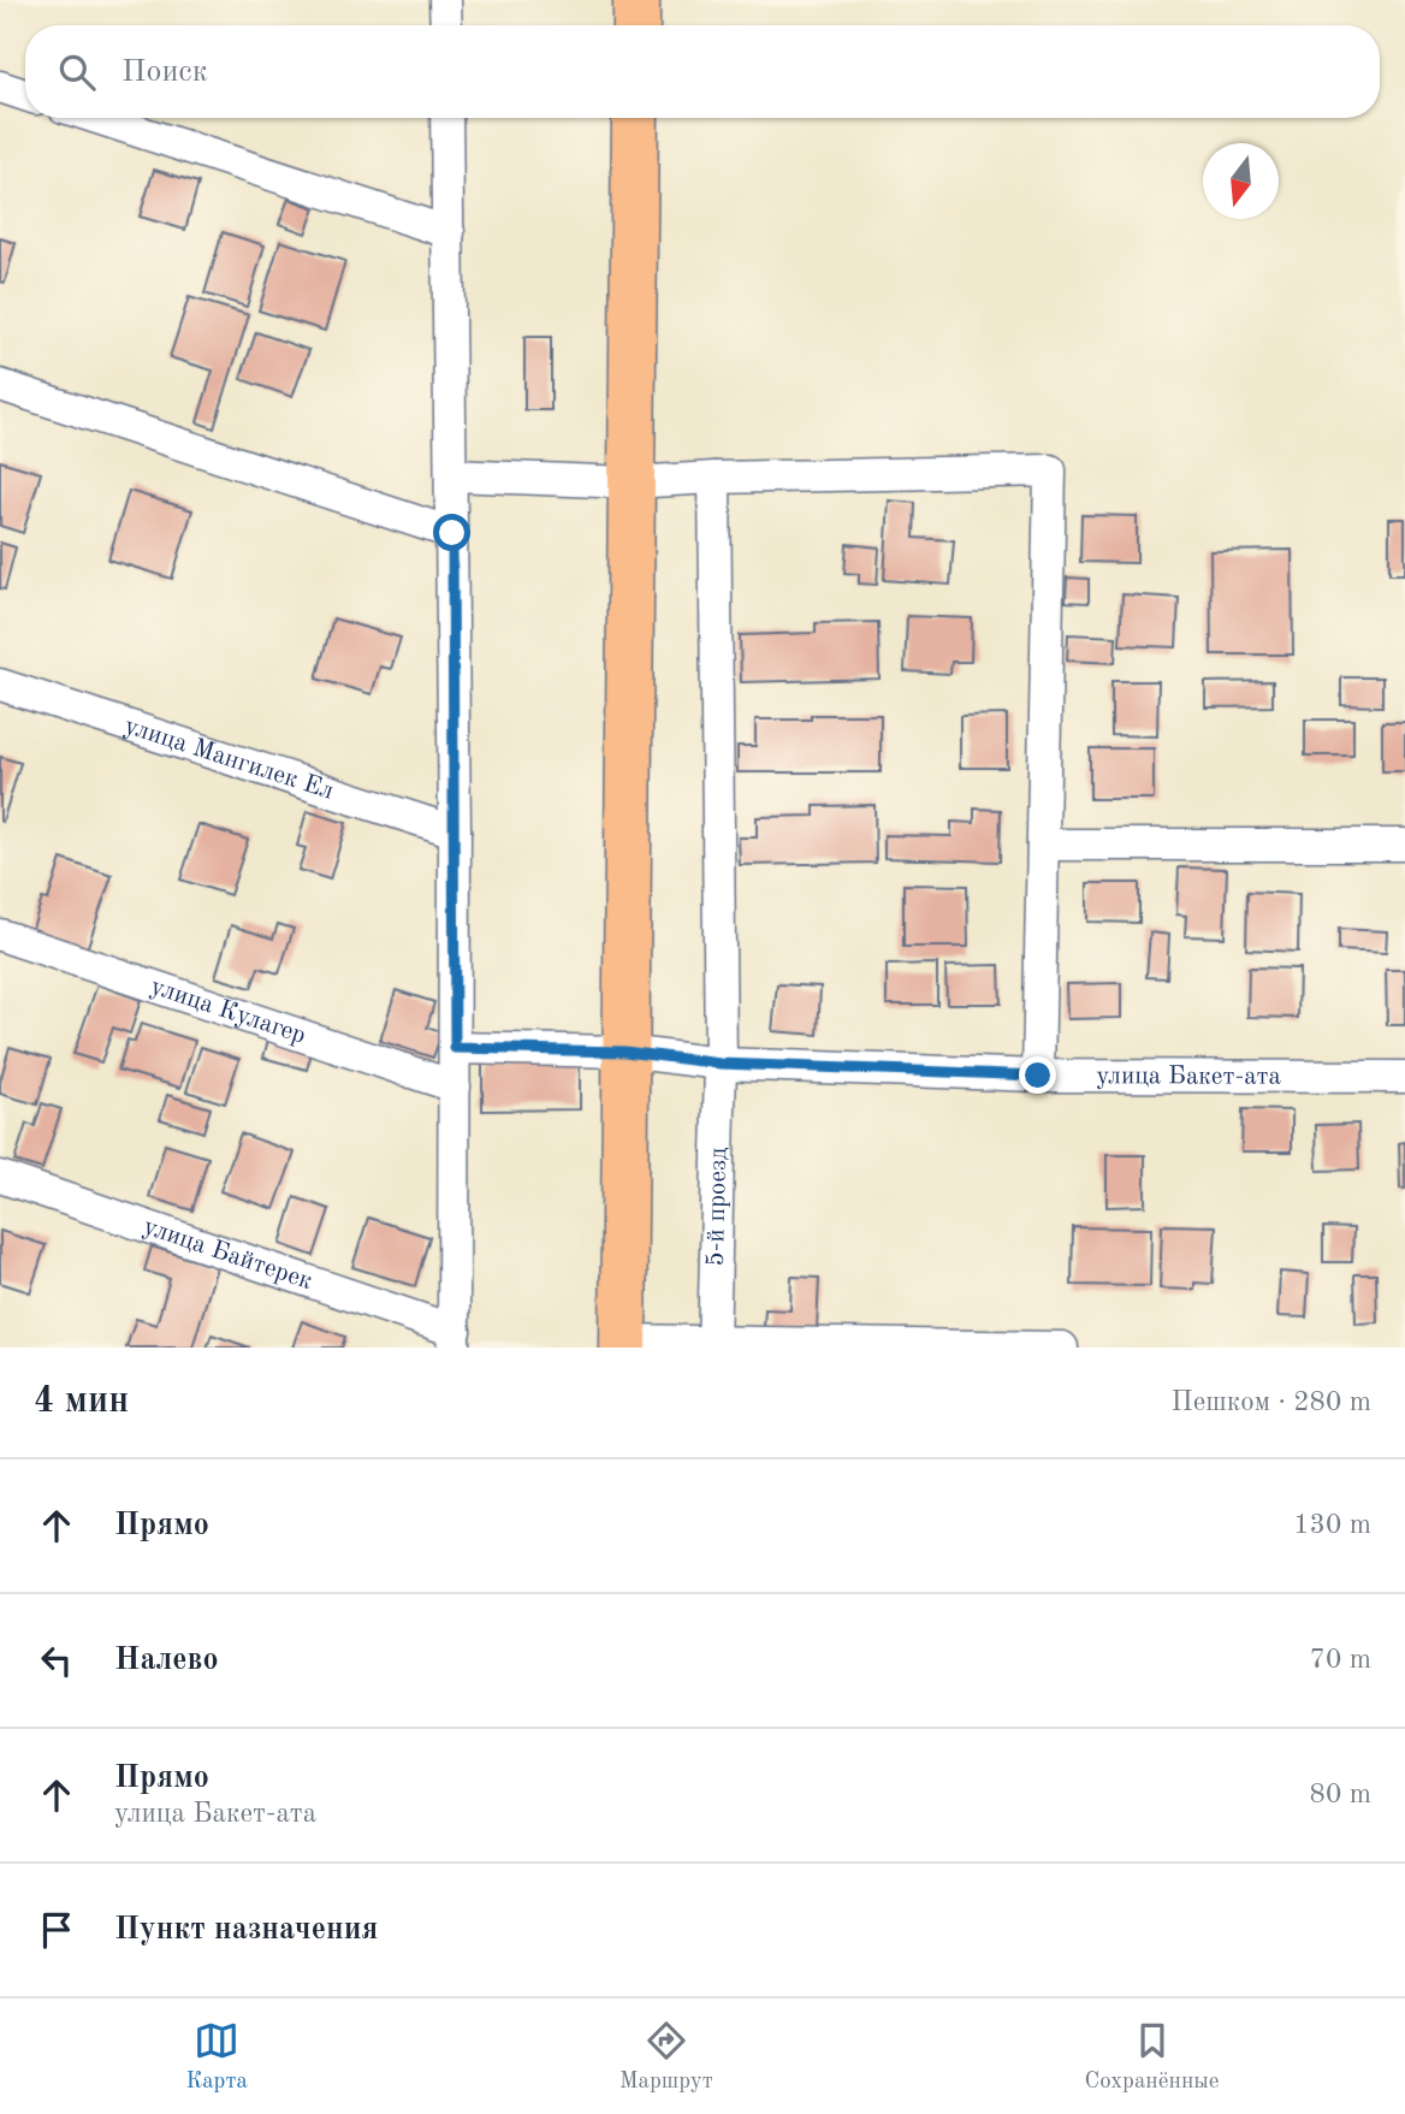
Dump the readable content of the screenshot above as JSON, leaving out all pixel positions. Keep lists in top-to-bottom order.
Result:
{
  "streets": {
    "street": [
      "улица Мангилек Ел",
      "улица Кулагер",
      "улица Бакет-ата",
      "5-й проезд",
      "улица Байтерек"
    ]
  },
  "crossings": [
    ["улица Бакет-ата", "5-й проезд"]
  ],
  "north": "bottom",
  "page": {
    "search": "Поиск",
    "heading": ["4 мин", "Пешком · 280 m"],
    "list": [
      ["Прямо", "130 m"],
      ["Налево", "70 m"],
      ["Прямо", "улица Бакет-ата", "80 m"],
      "Пункт назначения"
    ],
    "nav": ["Карта", "Маршрут", "Сохранённые"]
  }
}
